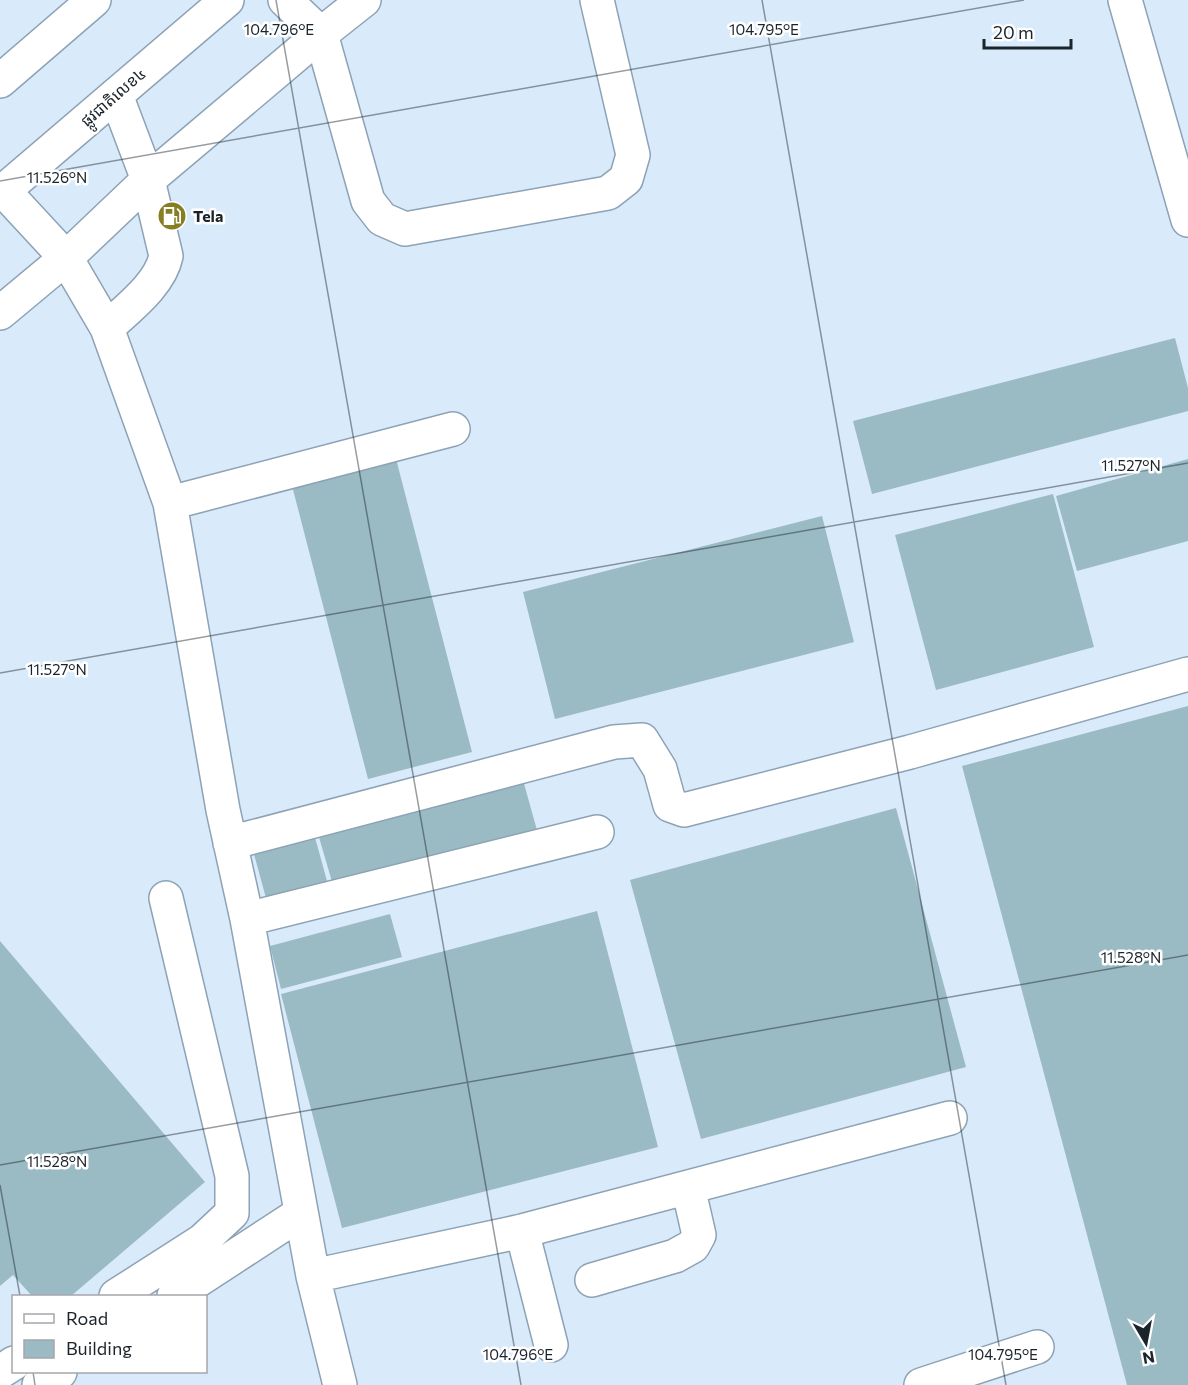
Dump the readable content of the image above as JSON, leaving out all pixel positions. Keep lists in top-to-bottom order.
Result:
{
  "streets": {
    "main road": ["ផ្លូវជាតិលេខ៤"]
  },
  "places": {
    "fuel station": ["Tela"]
  },
  "legend": ["Road", "Building"],
  "scale_bar": "20 m",
  "north": "bottom",
  "coordinates": [
    "104.796°E",
    "104.795°E",
    "11.526°N",
    "11.527°N",
    "11.528°N"
  ]
}
